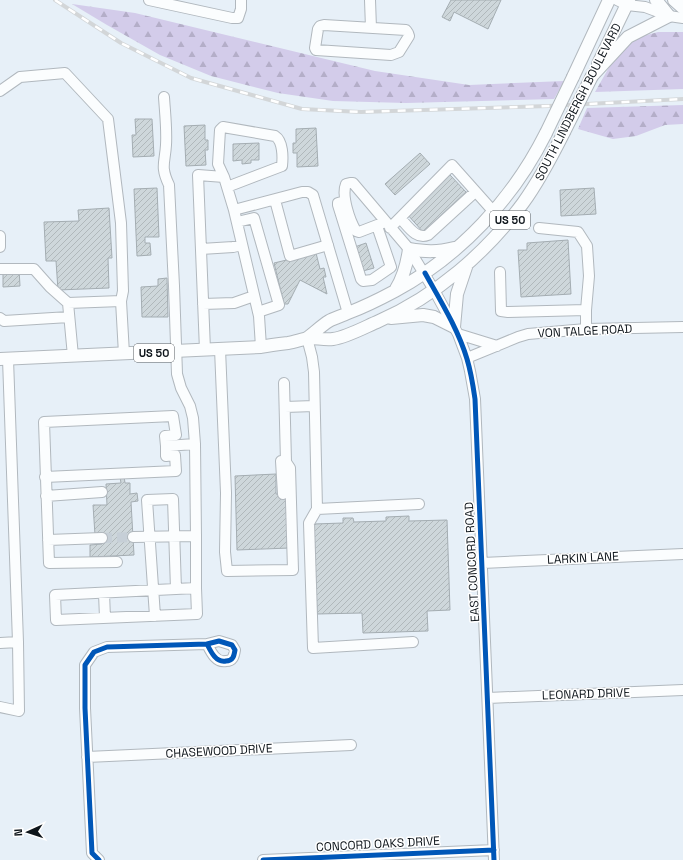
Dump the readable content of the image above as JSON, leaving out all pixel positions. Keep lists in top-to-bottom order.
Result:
{
  "streets": {
    "main road": ["SOUTH LINDBERGH BOULEVARD", "US 50"],
    "street": [
      "VON TALGE ROAD",
      "LARKIN LANE",
      "EAST CONCORD ROAD",
      "LEONARD DRIVE",
      "CHASEWOOD DRIVE",
      "CONCORD OAKS DRIVE"
    ]
  },
  "crossings": [
    ["SOUTH LINDBERGH BOULEVARD", "EAST CONCORD ROAD"],
    ["VON TALGE ROAD", "EAST CONCORD ROAD"],
    ["LARKIN LANE", "EAST CONCORD ROAD"],
    ["EAST CONCORD ROAD", "LEONARD DRIVE"],
    ["EAST CONCORD ROAD", "CONCORD OAKS DRIVE"]
  ],
  "north": "left"
}
